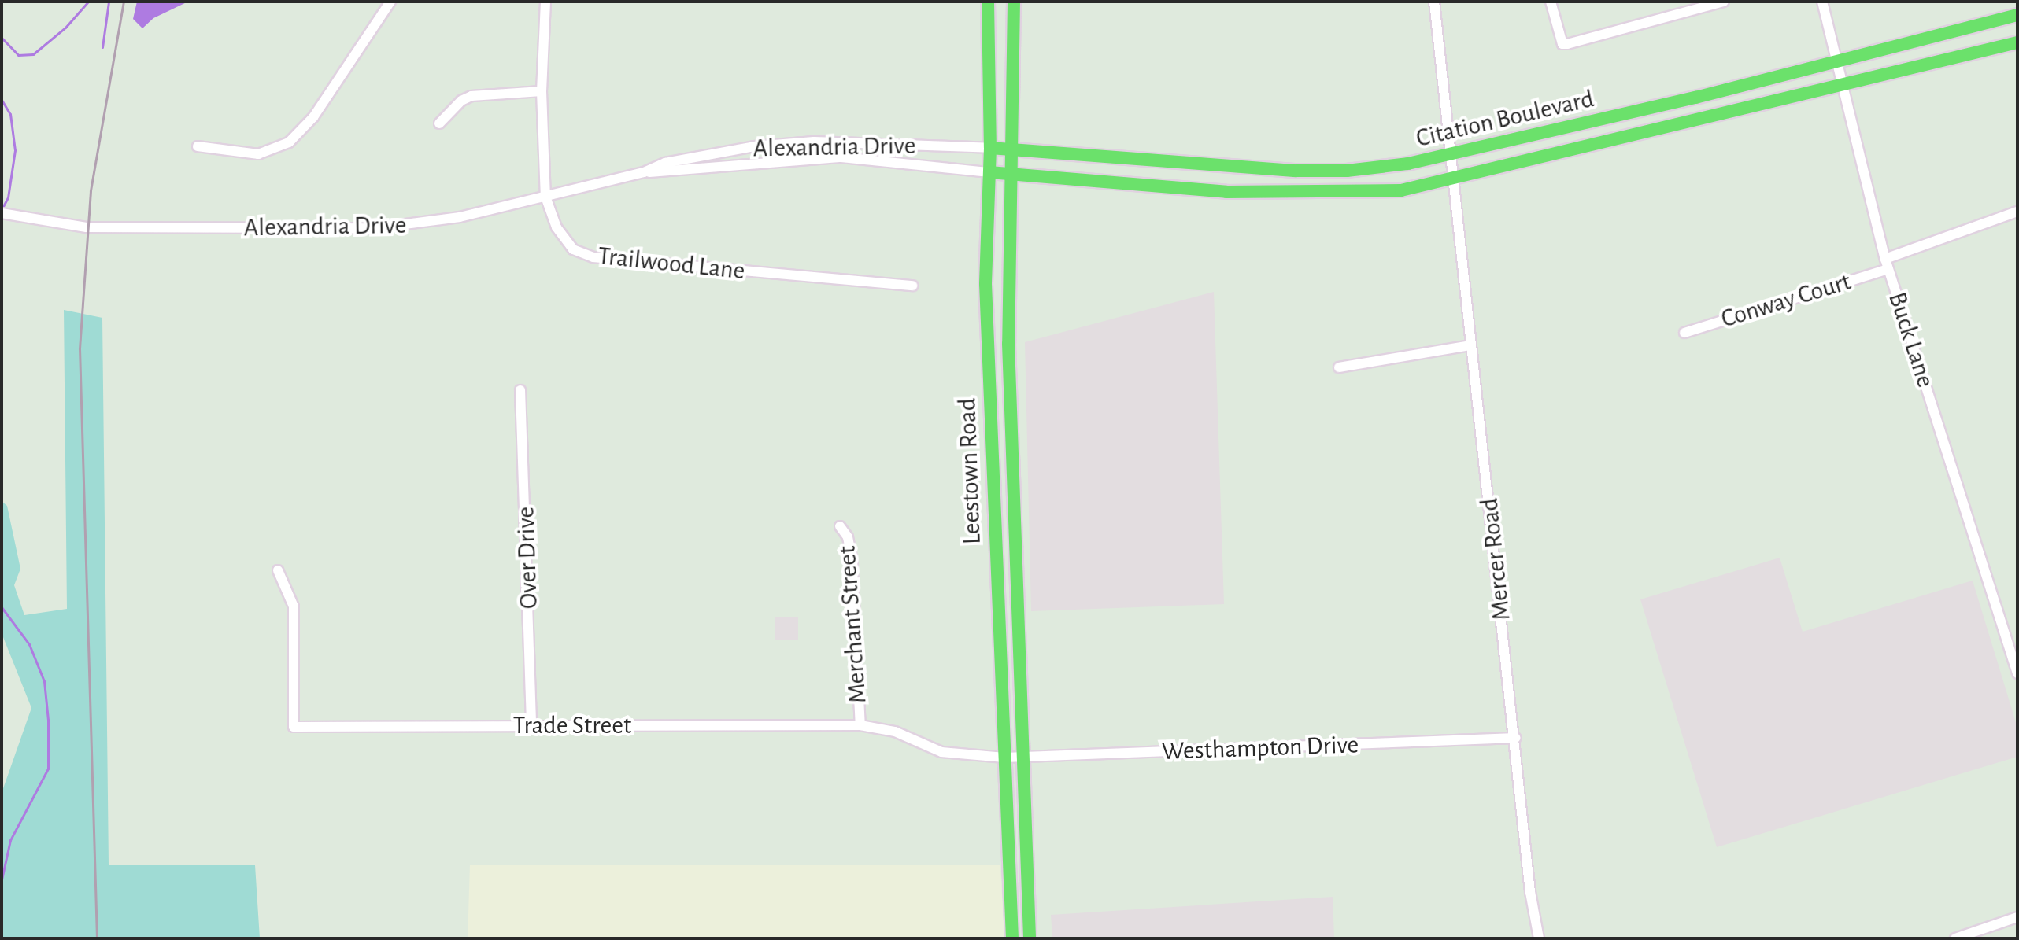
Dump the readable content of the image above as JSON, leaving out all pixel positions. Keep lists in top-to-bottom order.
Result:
{
  "streets": {
    "main road": ["Citation Boulevard", "Leestown Road"],
    "street": [
      "Alexandria Drive",
      "Trailwood Lane",
      "Conway Court",
      "Buck Lane",
      "Over Drive",
      "Mercer Road",
      "Merchant Street",
      "Trade Street",
      "Westhampton Drive"
    ]
  },
  "crossings": [
    ["Citation Boulevard", "Alexandria Drive"],
    ["Citation Boulevard", "Buck Lane"],
    ["Citation Boulevard", "Leestown Road"],
    ["Citation Boulevard", "Mercer Road"],
    ["Alexandria Drive", "Trailwood Lane"],
    ["Alexandria Drive", "Leestown Road"],
    ["Conway Court", "Buck Lane"],
    ["Leestown Road", "Trade Street"],
    ["Leestown Road", "Westhampton Drive"],
    ["Over Drive", "Trade Street"],
    ["Mercer Road", "Westhampton Drive"],
    ["Merchant Street", "Trade Street"],
    ["Trade Street", "Westhampton Drive"]
  ]
}
